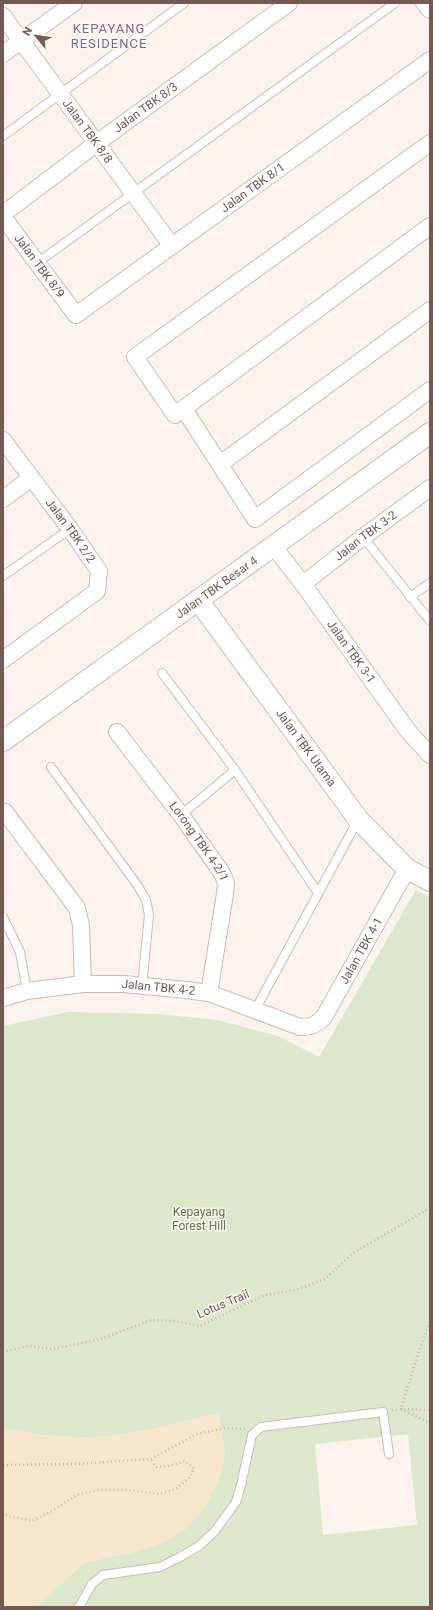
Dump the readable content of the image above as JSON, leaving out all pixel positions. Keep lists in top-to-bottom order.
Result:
{
  "streets": {
    "street": [
      "Jalan TBK 8/3",
      "Jalan TBK 8/8",
      "Jalan TBK 8/1",
      "Jalan TBK 8/9",
      "Jalan TBK 2/2",
      "Jalan TBK 3-2",
      "Jalan TBK Besar 4",
      "Jalan TBK 3-1",
      "Jalan TBK Utama",
      "Lorong TBK 4-2/1",
      "Jalan TBK 4-1",
      "Jalan TBK 4-2"
    ],
    "path": ["Lotus Trail"]
  },
  "crossings": [
    ["Jalan TBK 8/3", "Jalan TBK 8/8"],
    ["Jalan TBK 8/8", "Jalan TBK 8/1"],
    ["Jalan TBK 8/1", "Jalan TBK 8/9"],
    ["Jalan TBK 3-2", "Jalan TBK 3-1"],
    ["Jalan TBK Besar 4", "Jalan TBK 3-1"],
    ["Jalan TBK Besar 4", "Jalan TBK Utama"],
    ["Jalan TBK Utama", "Jalan TBK 4-1"],
    ["Lorong TBK 4-2/1", "Jalan TBK 4-2"],
    ["Jalan TBK 4-1", "Jalan TBK 4-2"]
  ],
  "districts": ["KEPAYANG RESIDENCE"],
  "parks": ["Kepayang Forest Hill"],
  "north": "top left"
}
